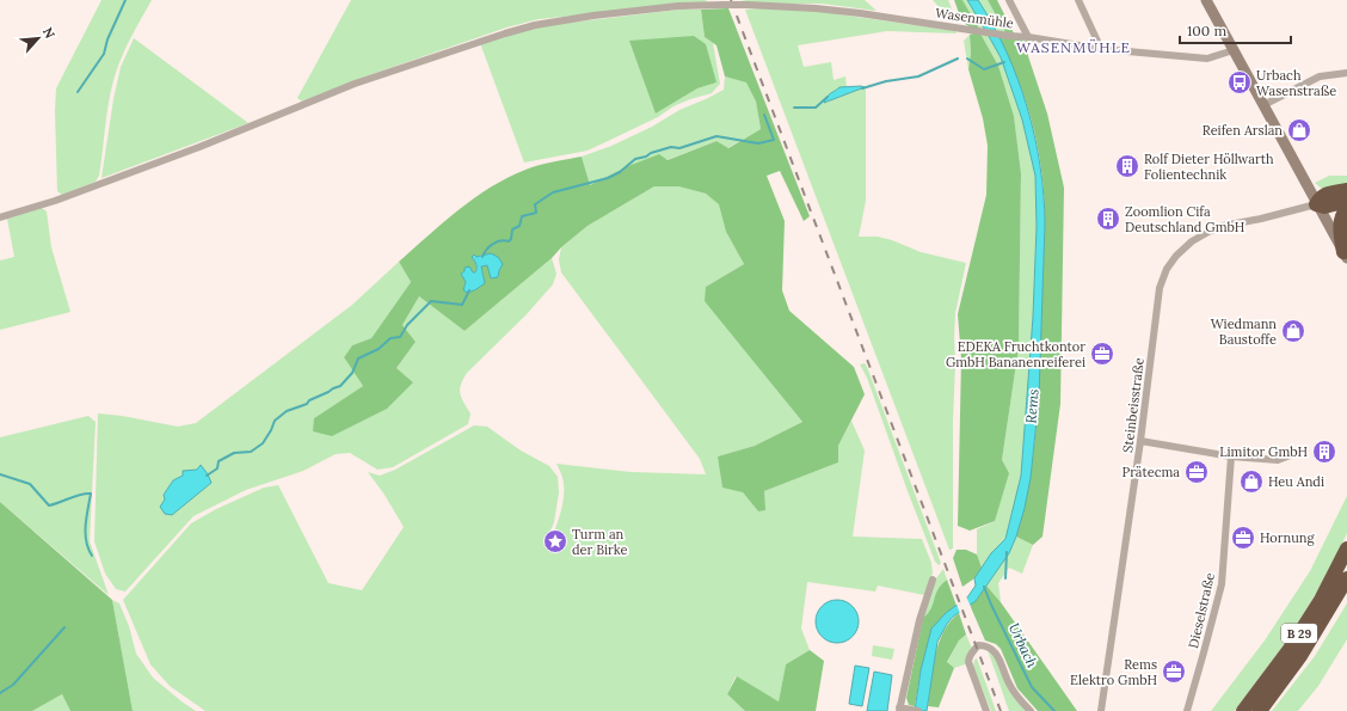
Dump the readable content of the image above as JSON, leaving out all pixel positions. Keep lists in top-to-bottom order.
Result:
{
  "streets": {
    "highway": ["B 29"],
    "street": ["Wasenmühle", "Steinbeisstraße", "Dieselstraße"]
  },
  "districts": ["WASENMÜHLE"],
  "water": ["Rems", "Urbach"],
  "places": {
    "bus stop": ["Urbach Wasenstraße"],
    "shop": ["Reifen Arslan", "Wiedmann Baustoffe", "Heu Andi"],
    "building": ["Rolf Dieter Höllwarth Folientechnik", "Zoomlion Cifa Deutschland GmbH", "Limitor GmbH"],
    "office": [
      "EDEKA Fruchtkontor GmbH Bananenreiferei",
      "Prätecma",
      "Hornung",
      "Rems Elektro GmbH"
    ],
    "place": ["Turm an der Birke"]
  },
  "scale_bar": "100 m",
  "north": "top right"
}
